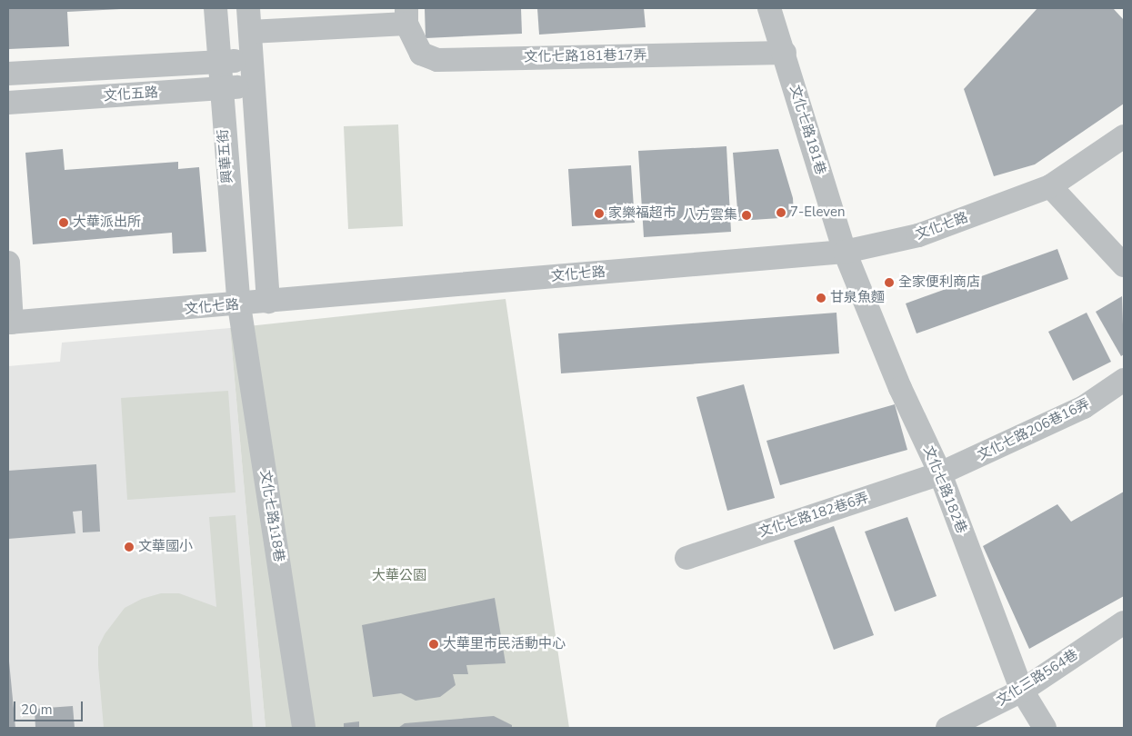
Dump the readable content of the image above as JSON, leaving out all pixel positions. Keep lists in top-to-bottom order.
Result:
{
  "streets": {
    "street": [
      "文化七路181巷17弄",
      "文化五路",
      "文化七路181巷",
      "興華五街",
      "文化七路",
      "文化七路206巷16弄",
      "文化七路182巷",
      "文化七路182巷6弄",
      "文化七路118巷",
      "文化三路564巷"
    ]
  },
  "crossings": [
    ["文化七路181巷17弄", "文化七路181巷"],
    ["文化五路", "興華五街"],
    ["文化七路181巷", "文化七路"],
    ["文化七路181巷", "文化七路182巷"],
    ["興華五街", "文化七路"],
    ["興華五街", "文化七路118巷"],
    ["文化七路", "文化七路182巷"],
    ["文化七路", "文化七路118巷"],
    ["文化七路206巷16弄", "文化七路182巷"],
    ["文化七路206巷16弄", "文化七路182巷6弄"],
    ["文化七路182巷", "文化七路182巷6弄"],
    ["文化七路182巷", "文化三路564巷"]
  ],
  "parks": ["大華公園"],
  "places": [
    "7-Eleven",
    "家樂福超市",
    "八方雲集",
    "大華派出所",
    "全家便利商店",
    "甘泉魚麵",
    "文華國小",
    "大華里市民活動中心"
  ],
  "scale_bar": "20 m"
}
